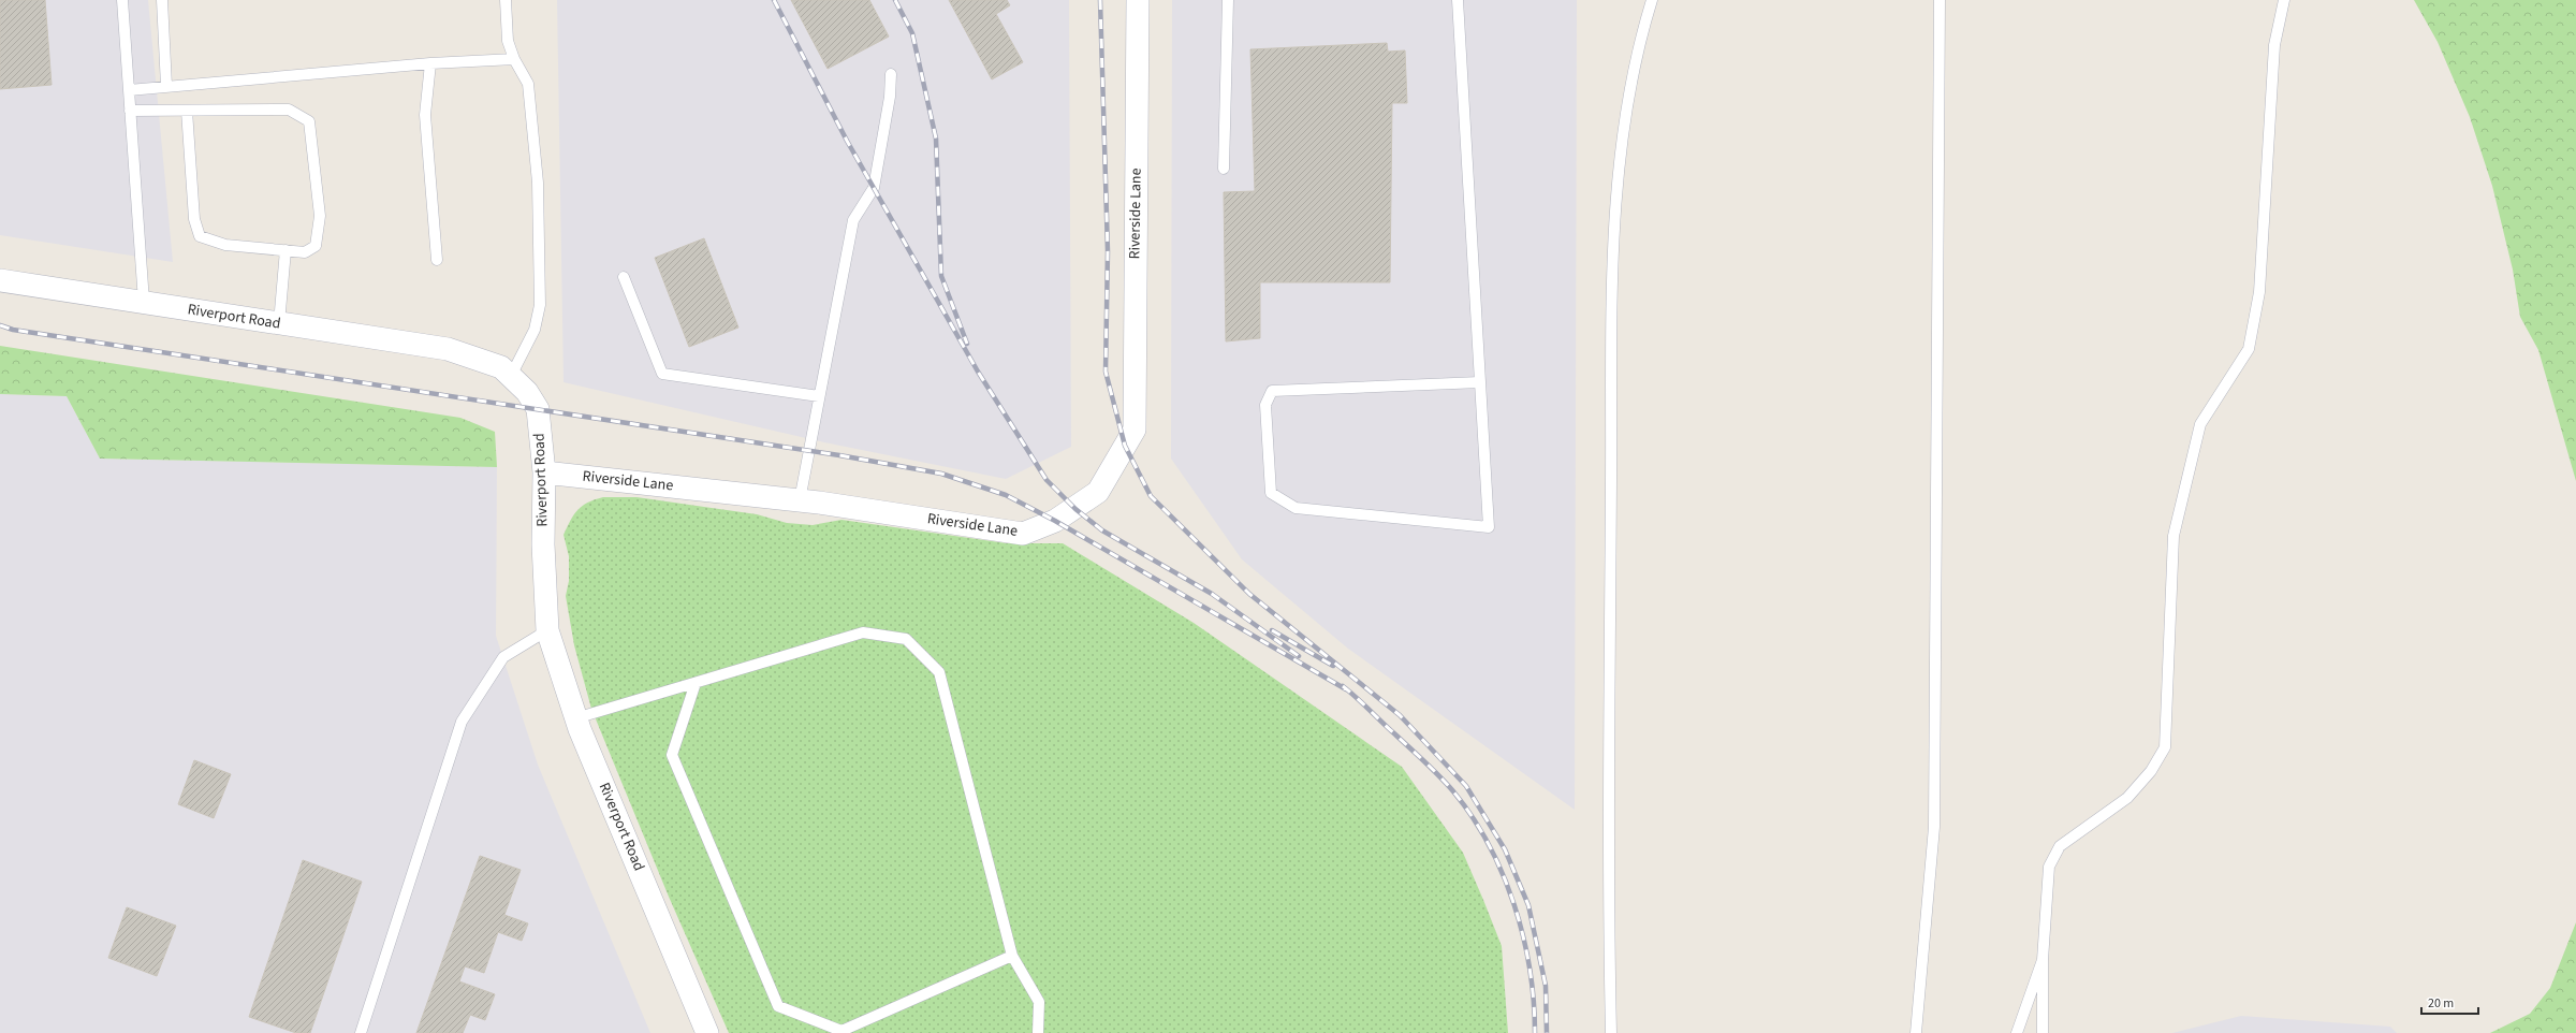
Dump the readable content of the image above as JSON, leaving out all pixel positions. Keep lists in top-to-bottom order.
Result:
{
  "streets": {
    "street": ["Riverside Lane", "Riverport Road"]
  },
  "crossings": [
    ["Riverside Lane", "Riverport Road"]
  ],
  "scale_bar": "20 m"
}
